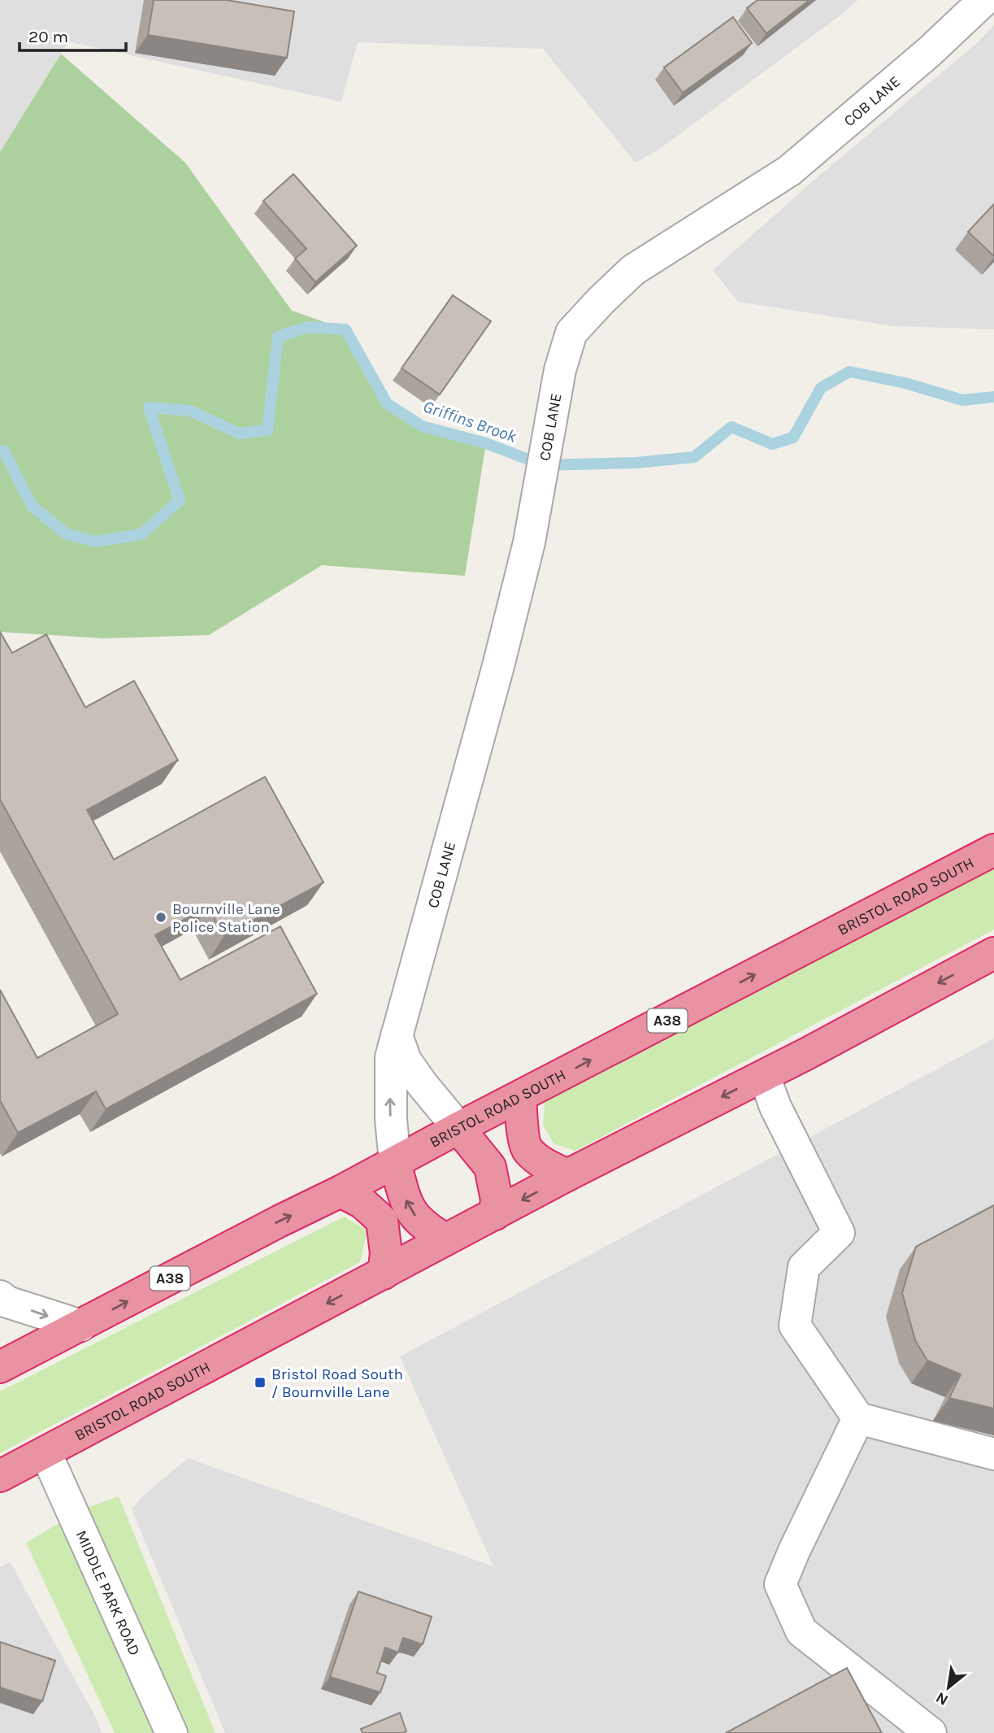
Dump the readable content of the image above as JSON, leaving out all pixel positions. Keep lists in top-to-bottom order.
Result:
{
  "streets": {
    "highway": ["BRISTOL ROAD SOUTH", "A38"],
    "street": ["COB LANE", "MIDDLE PARK ROAD"]
  },
  "crossings": [
    ["COB LANE", "BRISTOL ROAD SOUTH"],
    ["BRISTOL ROAD SOUTH", "MIDDLE PARK ROAD"]
  ],
  "water": ["Griffins Brook"],
  "places": {
    "other": ["Bournville Lane Police Station"],
    "transit": ["Bristol Road South / Bournville Lane"]
  },
  "scale_bar": "20 m",
  "north": "bottom left"
}
